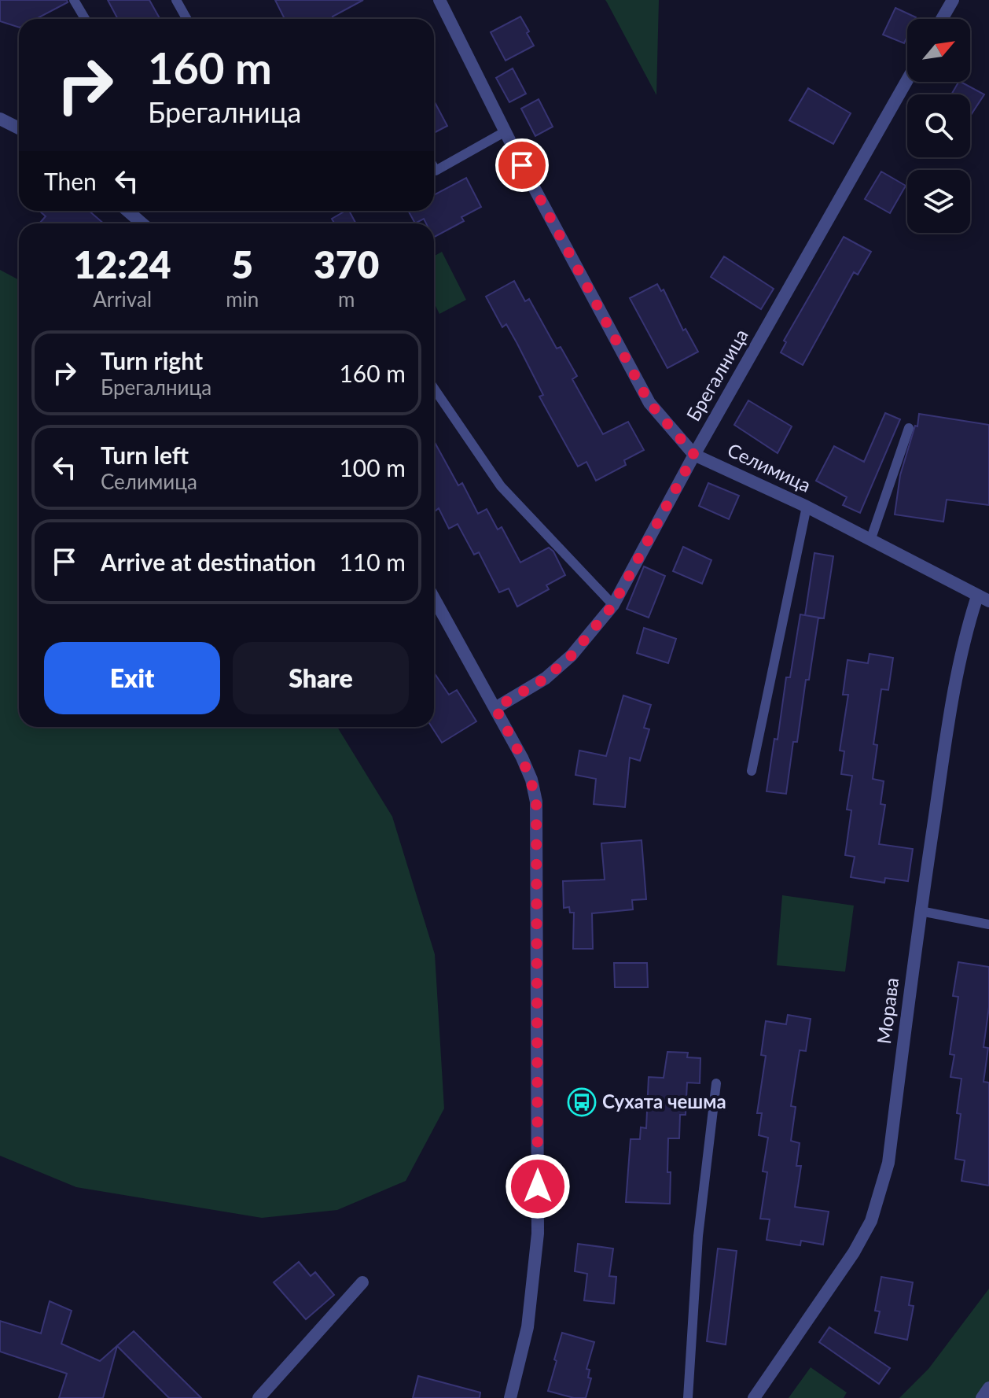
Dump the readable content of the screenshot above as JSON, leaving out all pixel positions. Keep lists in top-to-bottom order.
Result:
{
  "streets": {
    "street": ["Брегалница", "Селимица", "Морава"]
  },
  "crossings": [
    ["Брегалница", "Селимица"],
    ["Селимица", "Морава"]
  ],
  "places": {
    "bus stop": ["Сухата чешма"]
  },
  "north": "top right",
  "page": {
    "turn": ["160 m", "Брегалница"],
    "then": "Then",
    "eta": [
      "12:24",
      "Arrival",
      "5",
      "min",
      "370",
      "m"
    ],
    "list": [
      {
        "name": "Turn right",
        "note": "Брегалница",
        "value": "160 m"
      },
      {
        "name": "Turn left",
        "note": "Селимица",
        "value": "100 m"
      },
      {
        "name": "Arrive at destination",
        "value": "110 m"
      }
    ],
    "buttons": ["Exit", "Share"]
  }
}
